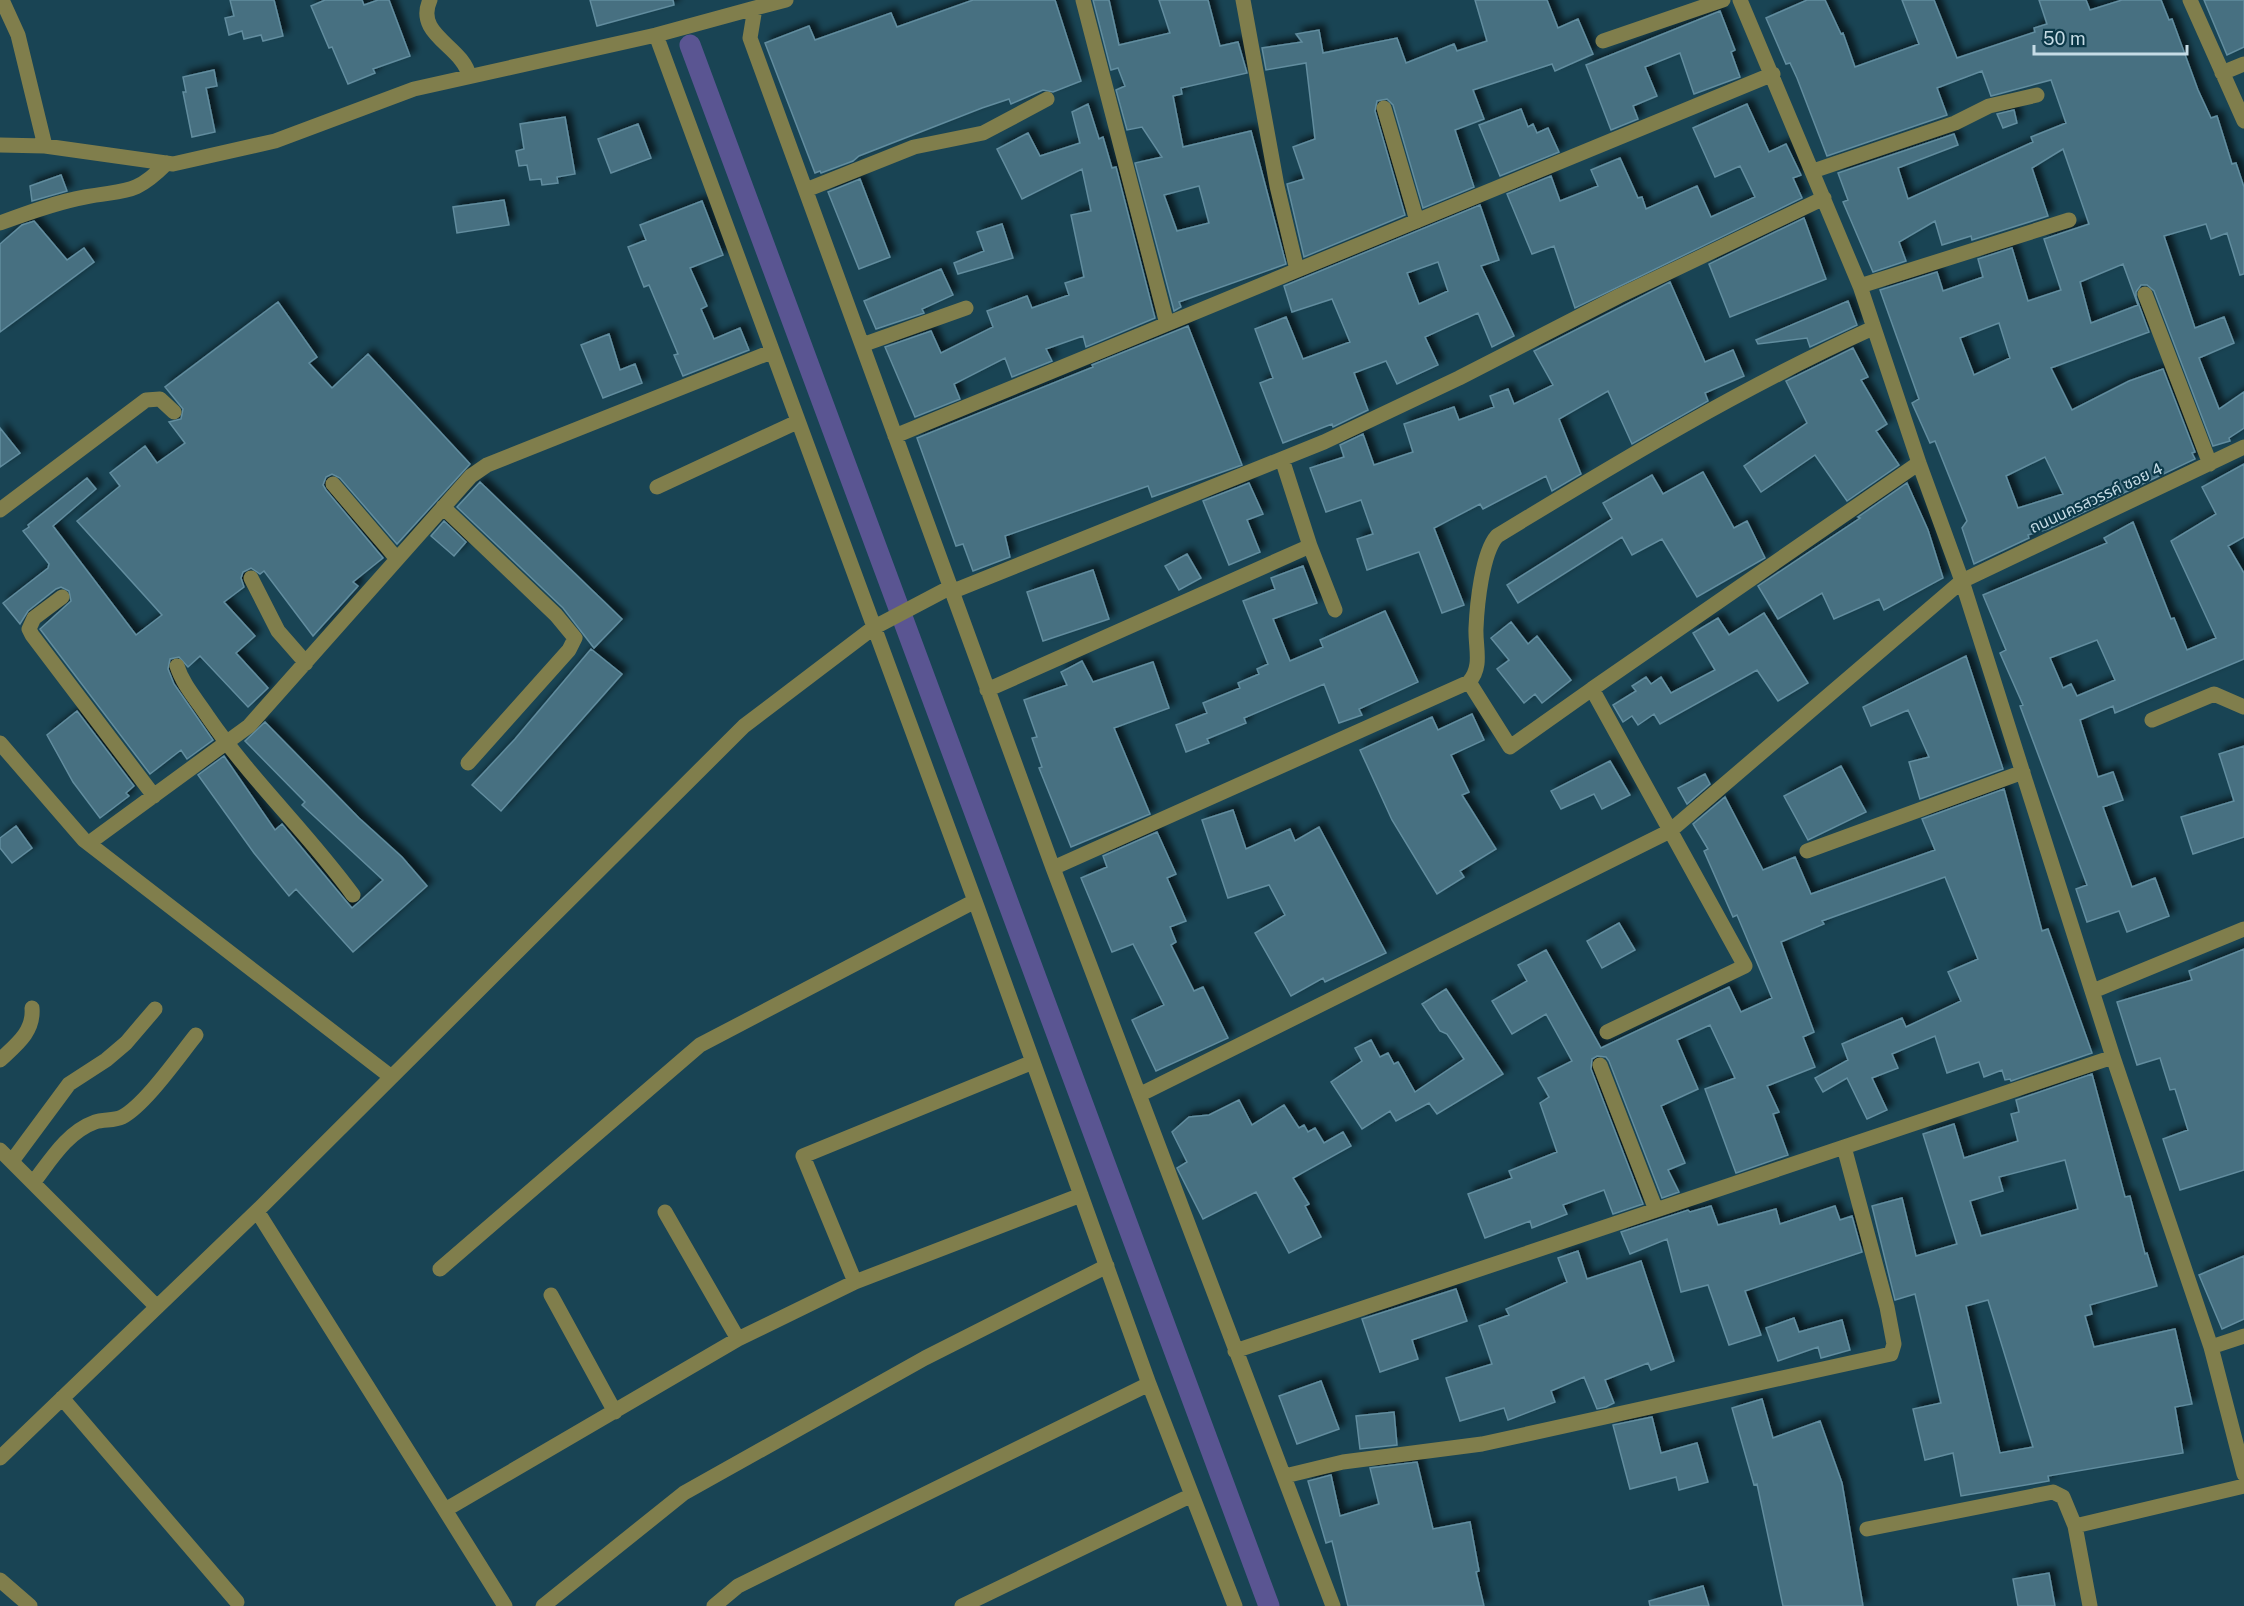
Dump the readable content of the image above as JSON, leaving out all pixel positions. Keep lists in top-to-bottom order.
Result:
{
  "streets": {
    "street": ["ถนนนครสวรรค์ ซอย 4"]
  },
  "scale_bar": "50 m"
}
